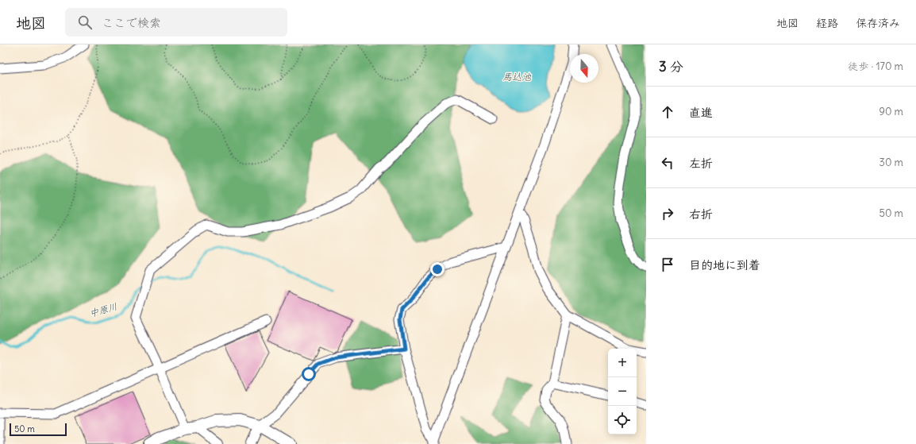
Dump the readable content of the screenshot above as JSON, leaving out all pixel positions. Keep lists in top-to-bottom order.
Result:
{
  "water": ["馬込池", "中原川"],
  "scale_bar": "50 m",
  "north": "bottom",
  "page": {
    "header": "地図",
    "search": "ここで検索",
    "nav": ["地図", "経路", "保存済み"],
    "heading": ["3 分", "徒歩 · 170 m"],
    "list": [
      ["直進", "90 m"],
      ["左折", "30 m"],
      ["右折", "50 m"],
      "目的地に到着"
    ],
    "map_buttons": ["+", "−"],
    "scale": "50 m"
  }
}
